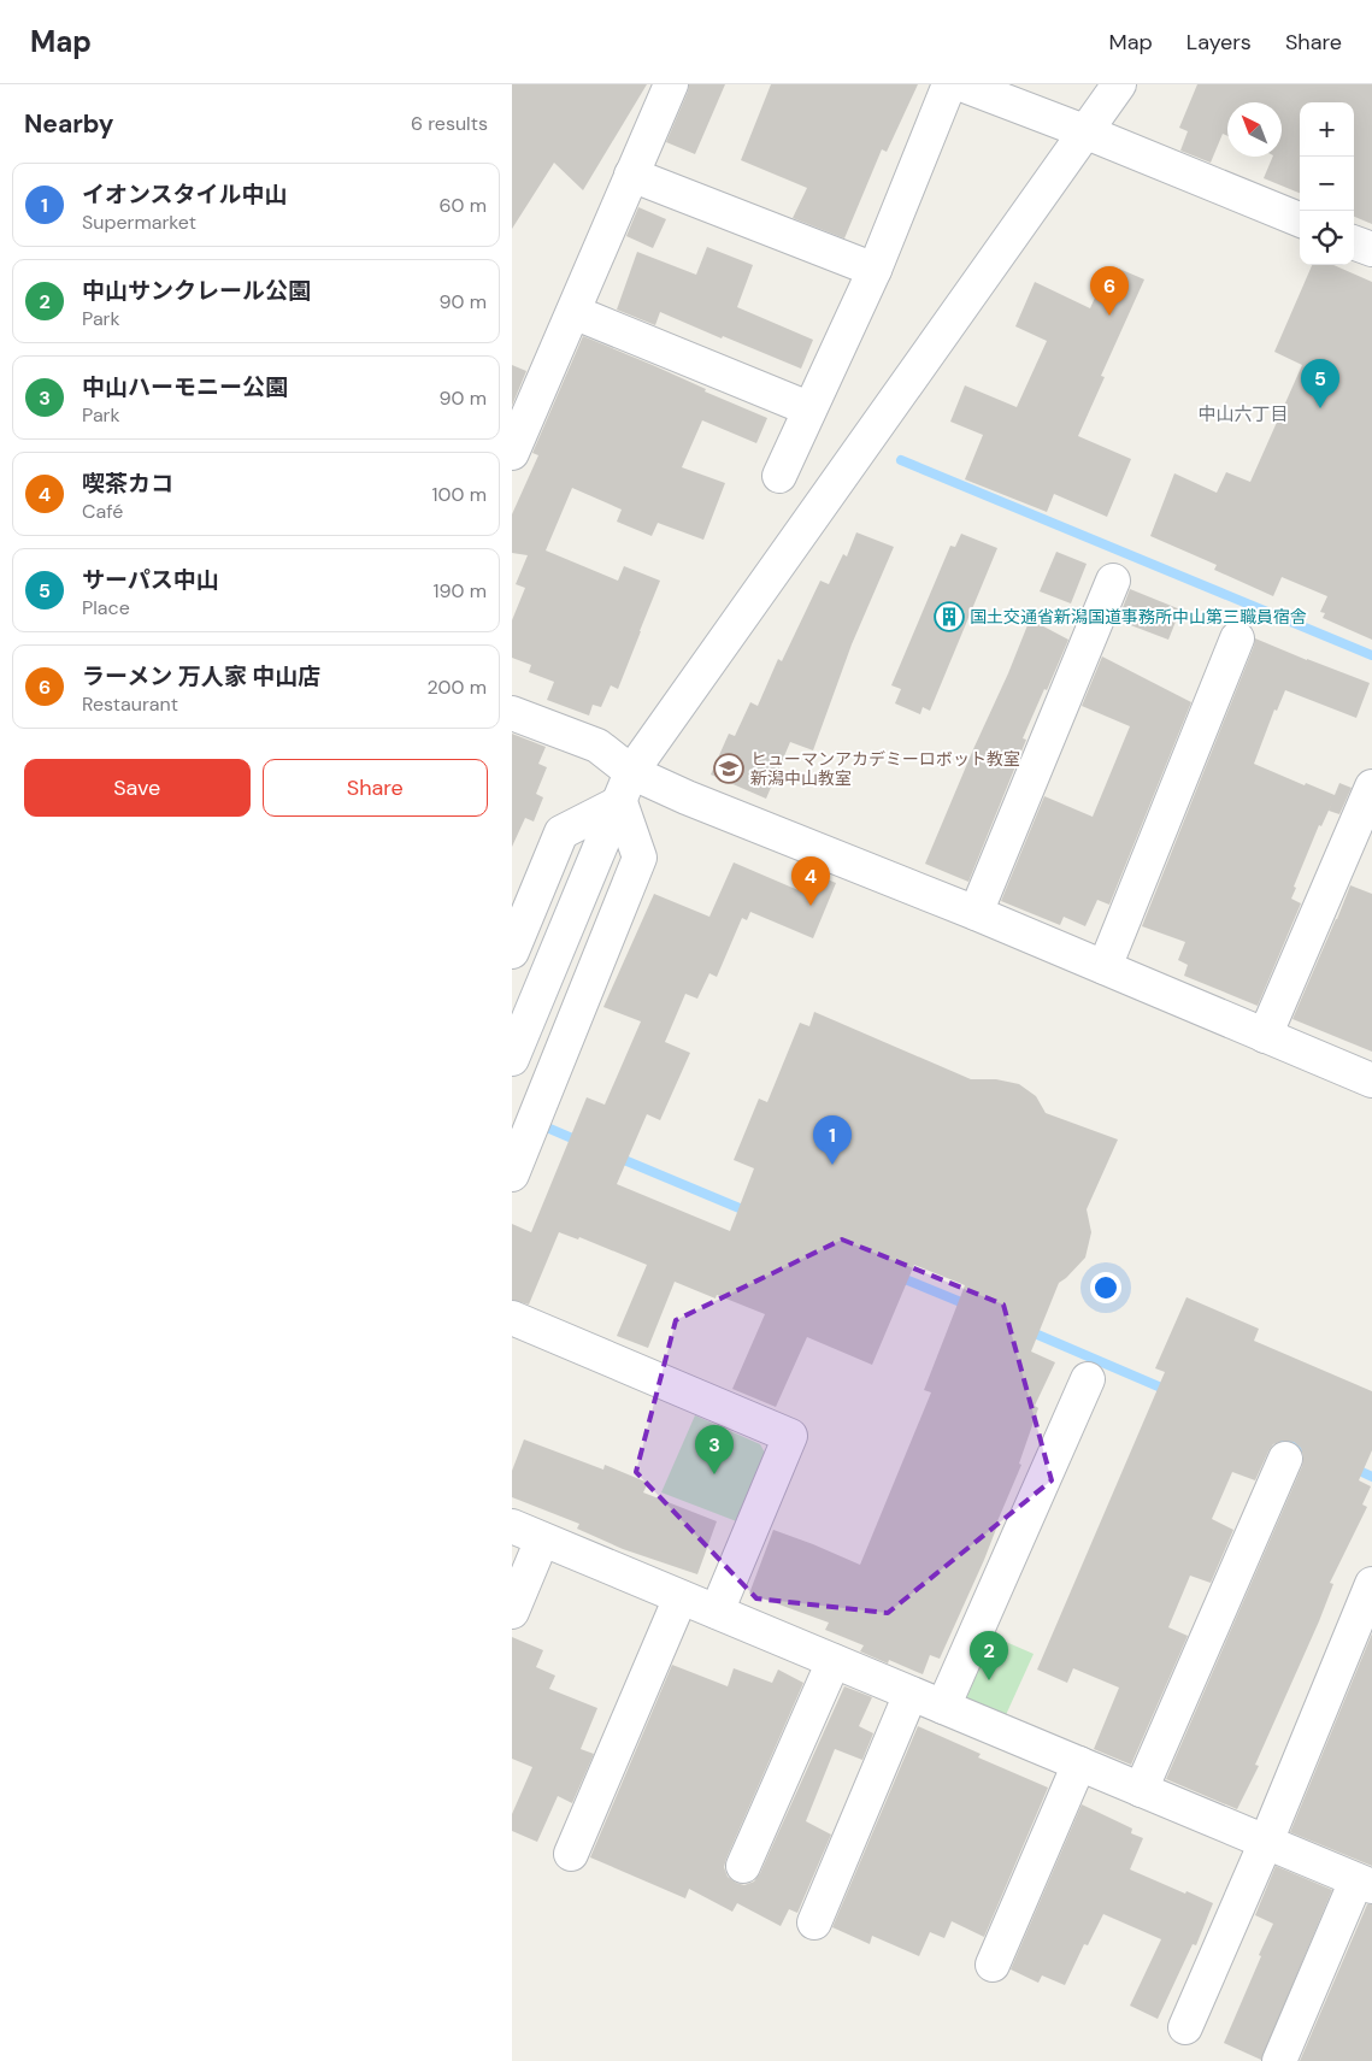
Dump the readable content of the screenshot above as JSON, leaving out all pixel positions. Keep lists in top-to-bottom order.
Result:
{
  "districts": ["中山六丁目"],
  "places": {
    "building": ["国土交通省新潟国道事務所中山第三職員宿舎"],
    "school or university": ["ヒューマンアカデミーロボット教室 新潟中山教室"]
  },
  "north": "top left",
  "page": {
    "header": "Map",
    "nav": ["Map", "Layers", "Share"],
    "heading": ["Nearby", "6 results"],
    "map_buttons": ["+", "−"],
    "list": [
      {
        "mark": "1",
        "name": "イオンスタイル中山",
        "note": "Supermarket",
        "value": "60 m"
      },
      {
        "mark": "2",
        "name": "中山サンクレール公園",
        "note": "Park",
        "value": "90 m"
      },
      {
        "mark": "3",
        "name": "中山ハーモニー公園",
        "note": "Park",
        "value": "90 m"
      },
      {
        "mark": "4",
        "name": "喫茶カコ",
        "note": "Café",
        "value": "100 m"
      },
      {
        "mark": "5",
        "name": "サーパス中山",
        "note": "Place",
        "value": "190 m"
      },
      {
        "mark": "6",
        "name": "ラーメン 万人家 中山店",
        "note": "Restaurant",
        "value": "200 m"
      }
    ],
    "pins": [
      "6",
      "5",
      "4",
      "1",
      "3",
      "2"
    ],
    "buttons": ["Save", "Share"]
  }
}
